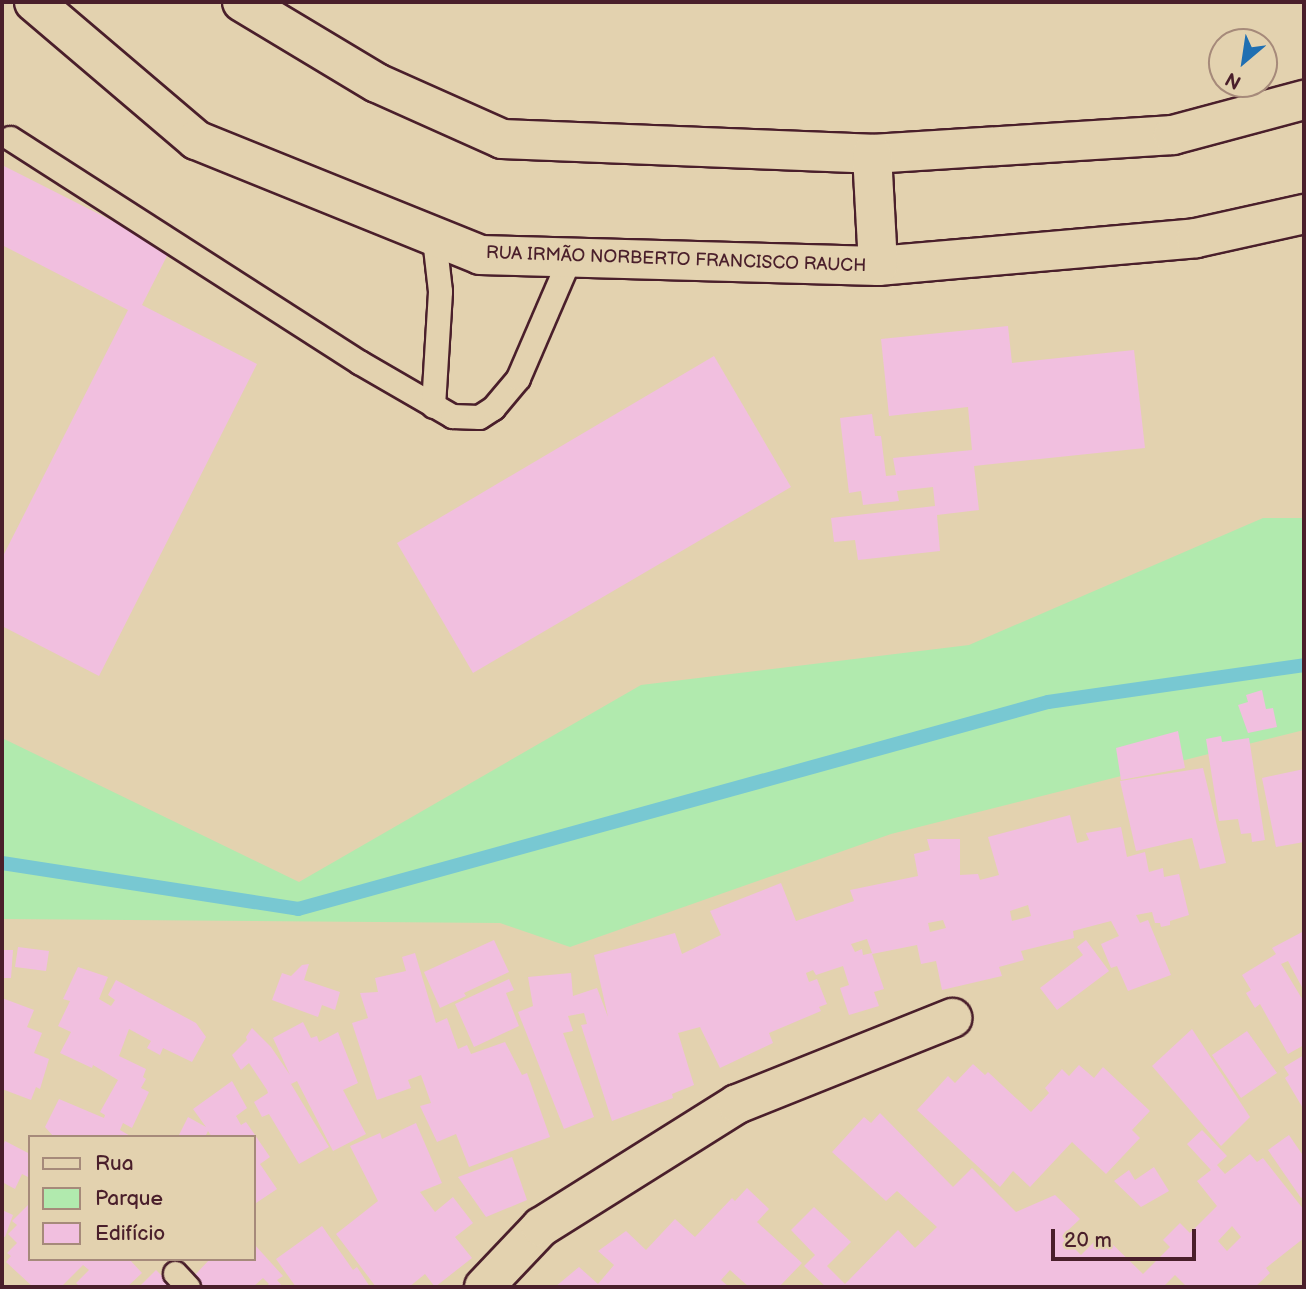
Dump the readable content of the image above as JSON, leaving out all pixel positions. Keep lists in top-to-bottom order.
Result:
{
  "streets": {
    "street": ["RUA IRMÃO NORBERTO FRANCISCO RAUCH"]
  },
  "legend": ["Rua", "Parque", "Edifício"],
  "scale_bar": "20 m",
  "north": "bottom left"
}
